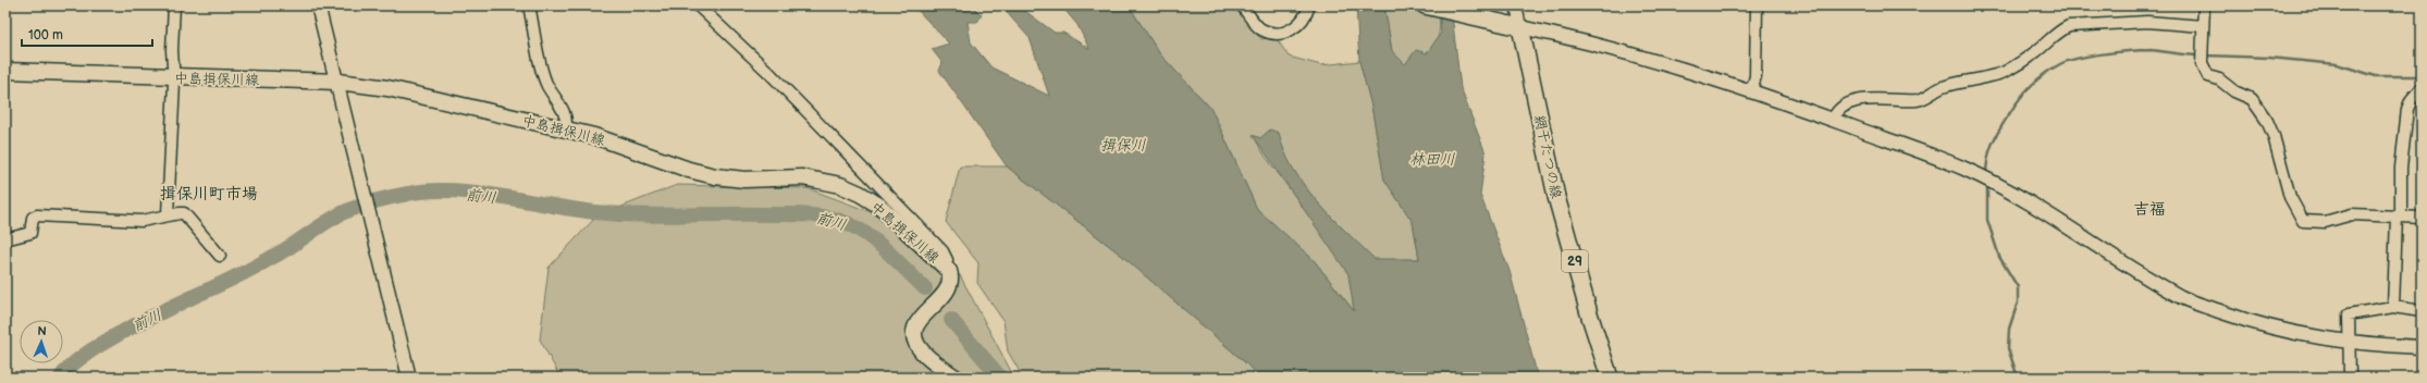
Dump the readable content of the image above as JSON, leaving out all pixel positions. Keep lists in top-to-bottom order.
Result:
{
  "streets": {
    "main road": ["中島揖保川線", "網干たつの線", "29"]
  },
  "districts": ["揖保川町市場", "吉福"],
  "water": ["揖保川", "林田川", "前川"],
  "scale_bar": "100 m",
  "north": "top"
}
